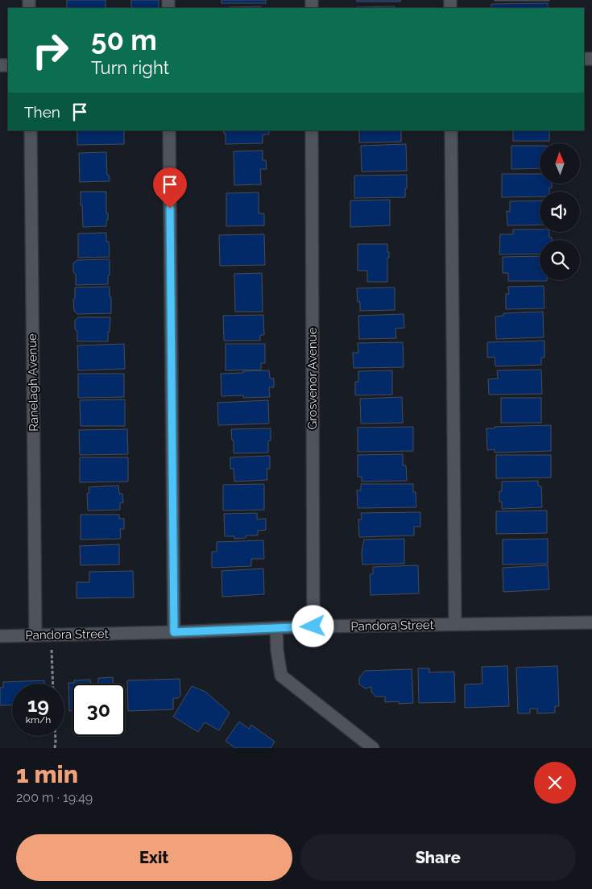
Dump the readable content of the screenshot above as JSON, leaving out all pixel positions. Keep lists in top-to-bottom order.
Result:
{
  "streets": {
    "street": ["Grosvenor Avenue", "Ranelagh Avenue", "Pandora Street"]
  },
  "crossings": [
    ["Grosvenor Avenue", "Pandora Street"],
    ["Ranelagh Avenue", "Pandora Street"]
  ],
  "north": "top",
  "page": {
    "turn": ["50 m", "Turn right"],
    "then": "Then",
    "speed": "19 km/h",
    "limit": "30",
    "heading": ["1 min", "200 m · 19:49"],
    "buttons": ["Exit", "Share"]
  }
}
